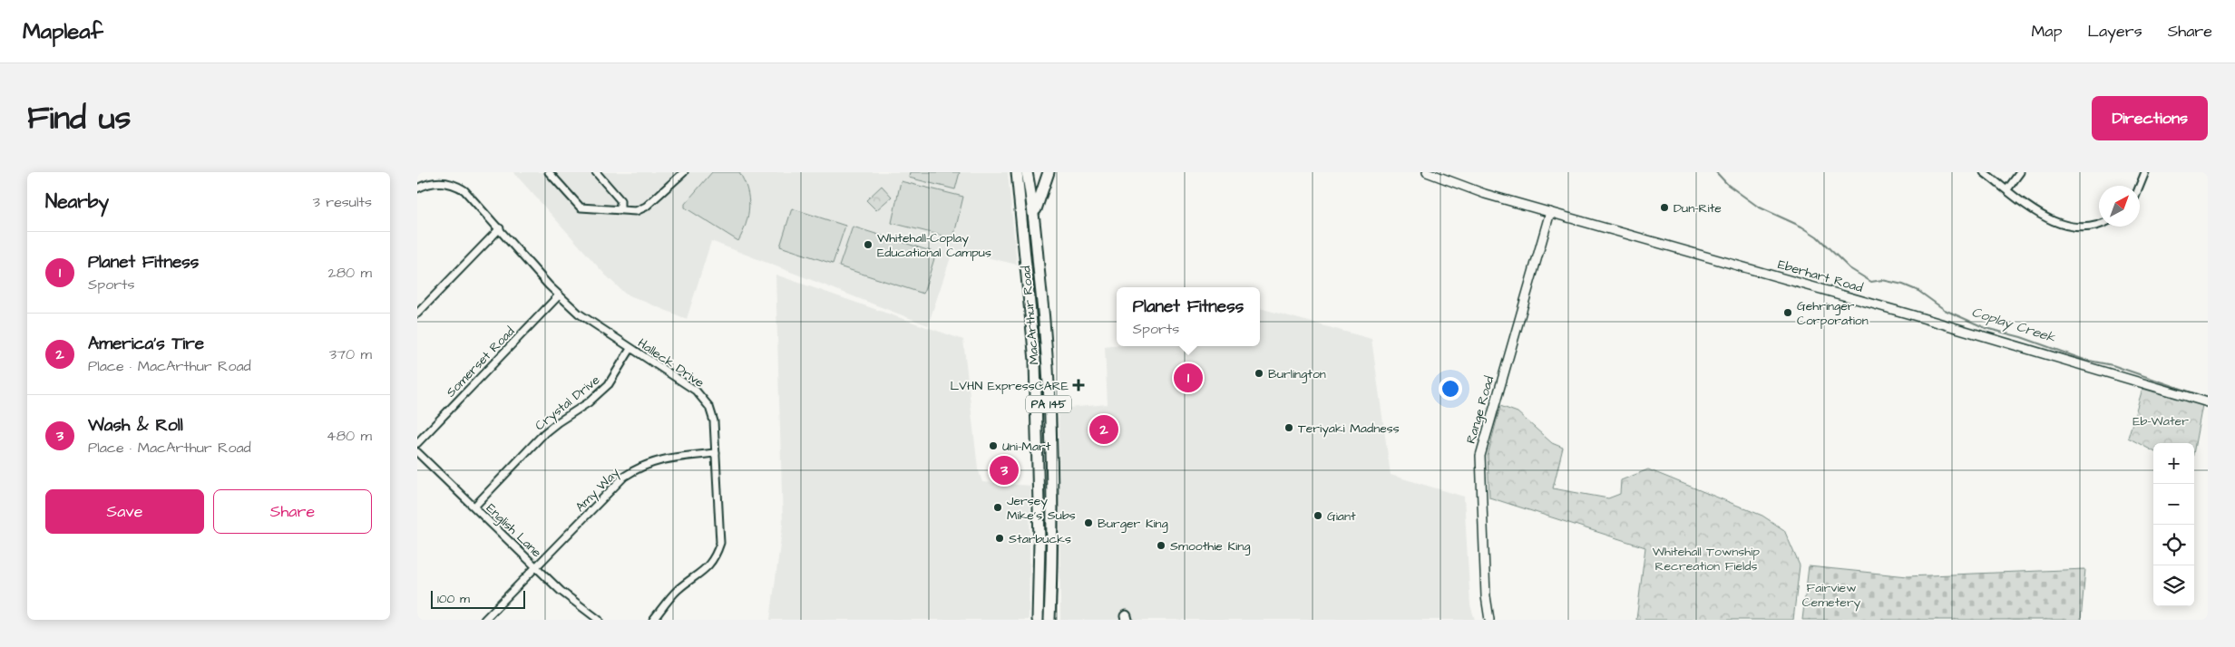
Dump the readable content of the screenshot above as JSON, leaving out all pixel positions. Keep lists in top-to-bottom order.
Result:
{
  "streets": {
    "highway": ["MacArthur Road", "PA 145"],
    "street": [
      "Eberhart Road",
      "Somerset Road",
      "Halleck Drive",
      "Crystal Drive",
      "Range Road",
      "Amy Way",
      "English Lane"
    ]
  },
  "crossings": [
    ["Eberhart Road", "Range Road"],
    ["Somerset Road", "Halleck Drive"],
    ["Halleck Drive", "Crystal Drive"],
    ["Halleck Drive", "Amy Way"],
    ["Crystal Drive", "English Lane"],
    ["Amy Way", "English Lane"]
  ],
  "water": ["Coplay Creek"],
  "parks": ["Eb-Water", "Whitehall Township Recreation Fields", "Fairview Cemetery"],
  "places": {
    "other": [
      "Dun-Rite",
      "Whitehall-Coplay Educational Campus",
      "Gehringer Corporation",
      "Burlington",
      "Teriyaki Madness",
      "Uni-Mart",
      "Jersey Mike's Subs",
      "Giant",
      "Burger King",
      "Starbucks",
      "Smoothie King"
    ],
    "health": ["LVHN ExpressCARE"]
  },
  "scale_bar": "100 m",
  "north": "top right",
  "page": {
    "header": "Mapleaf",
    "nav": ["Map", "Layers", "Share"],
    "title": "Find us",
    "buttons": [
      "Directions",
      ["Save", "Share"]
    ],
    "heading": ["Nearby", "3 results"],
    "list": [
      {
        "mark": "1",
        "name": "Planet Fitness",
        "note": "Sports",
        "value": "280 m"
      },
      {
        "mark": "2",
        "name": "America’s Tire",
        "note": "Place · MacArthur Road",
        "value": "370 m"
      },
      {
        "mark": "3",
        "name": "Wash & Roll",
        "note": "Place · MacArthur Road",
        "value": "480 m"
      }
    ],
    "popup": ["Planet Fitness", "Sports"],
    "pins": ["1", "2", "3"],
    "map_buttons": ["+", "−"],
    "scale": "100 m"
  }
}
